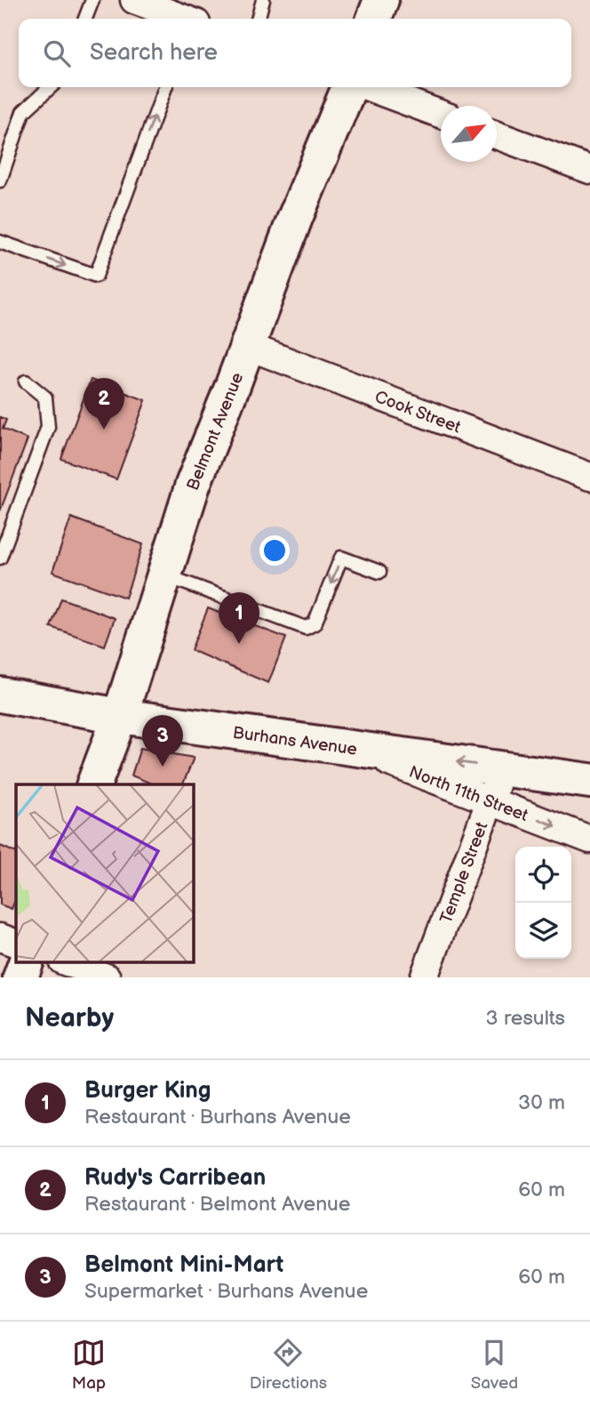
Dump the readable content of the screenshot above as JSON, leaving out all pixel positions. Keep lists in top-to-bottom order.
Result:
{
  "streets": {
    "main road": ["Belmont Avenue", "Burhans Avenue"],
    "street": ["Cook Street", "North 11th Street", "Temple Street"]
  },
  "crossings": [
    ["Cook Street", "Belmont Avenue"],
    ["Belmont Avenue", "Burhans Avenue"],
    ["Burhans Avenue", "North 11th Street"],
    ["Burhans Avenue", "Temple Street"],
    ["North 11th Street", "Temple Street"]
  ],
  "one_way": ["North 11th Street"],
  "north": "top right",
  "page": {
    "search": "Search here",
    "pins": ["2", "1", "3"],
    "heading": ["Nearby", "3 results"],
    "list": [
      {
        "mark": "1",
        "name": "Burger King",
        "note": "Restaurant · Burhans Avenue",
        "value": "30 m"
      },
      {
        "mark": "2",
        "name": "Rudy's Carribean",
        "note": "Restaurant · Belmont Avenue",
        "value": "60 m"
      },
      {
        "mark": "3",
        "name": "Belmont Mini-Mart",
        "note": "Supermarket · Burhans Avenue",
        "value": "60 m"
      }
    ],
    "nav": ["Map", "Directions", "Saved"]
  }
}
